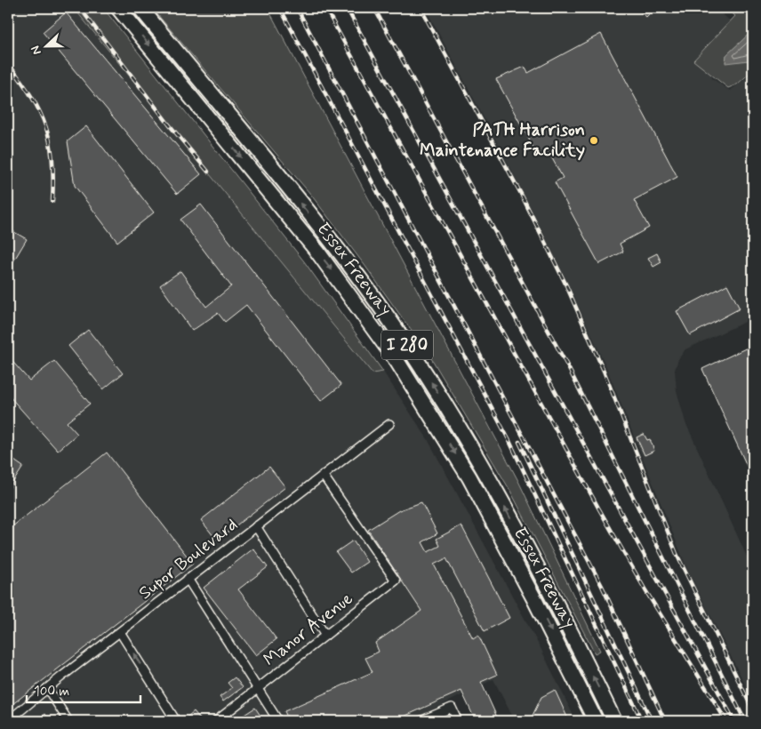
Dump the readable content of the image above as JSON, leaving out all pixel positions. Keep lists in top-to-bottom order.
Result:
{
  "streets": {
    "highway": ["Essex Freeway", "I 280"],
    "street": ["Supor Boulevard", "Manor Avenue"]
  },
  "crossings": [
    ["Supor Boulevard", "Manor Avenue"]
  ],
  "places": ["PATH Harrison Maintenance Facility"],
  "scale_bar": "100 m",
  "north": "left"
}
